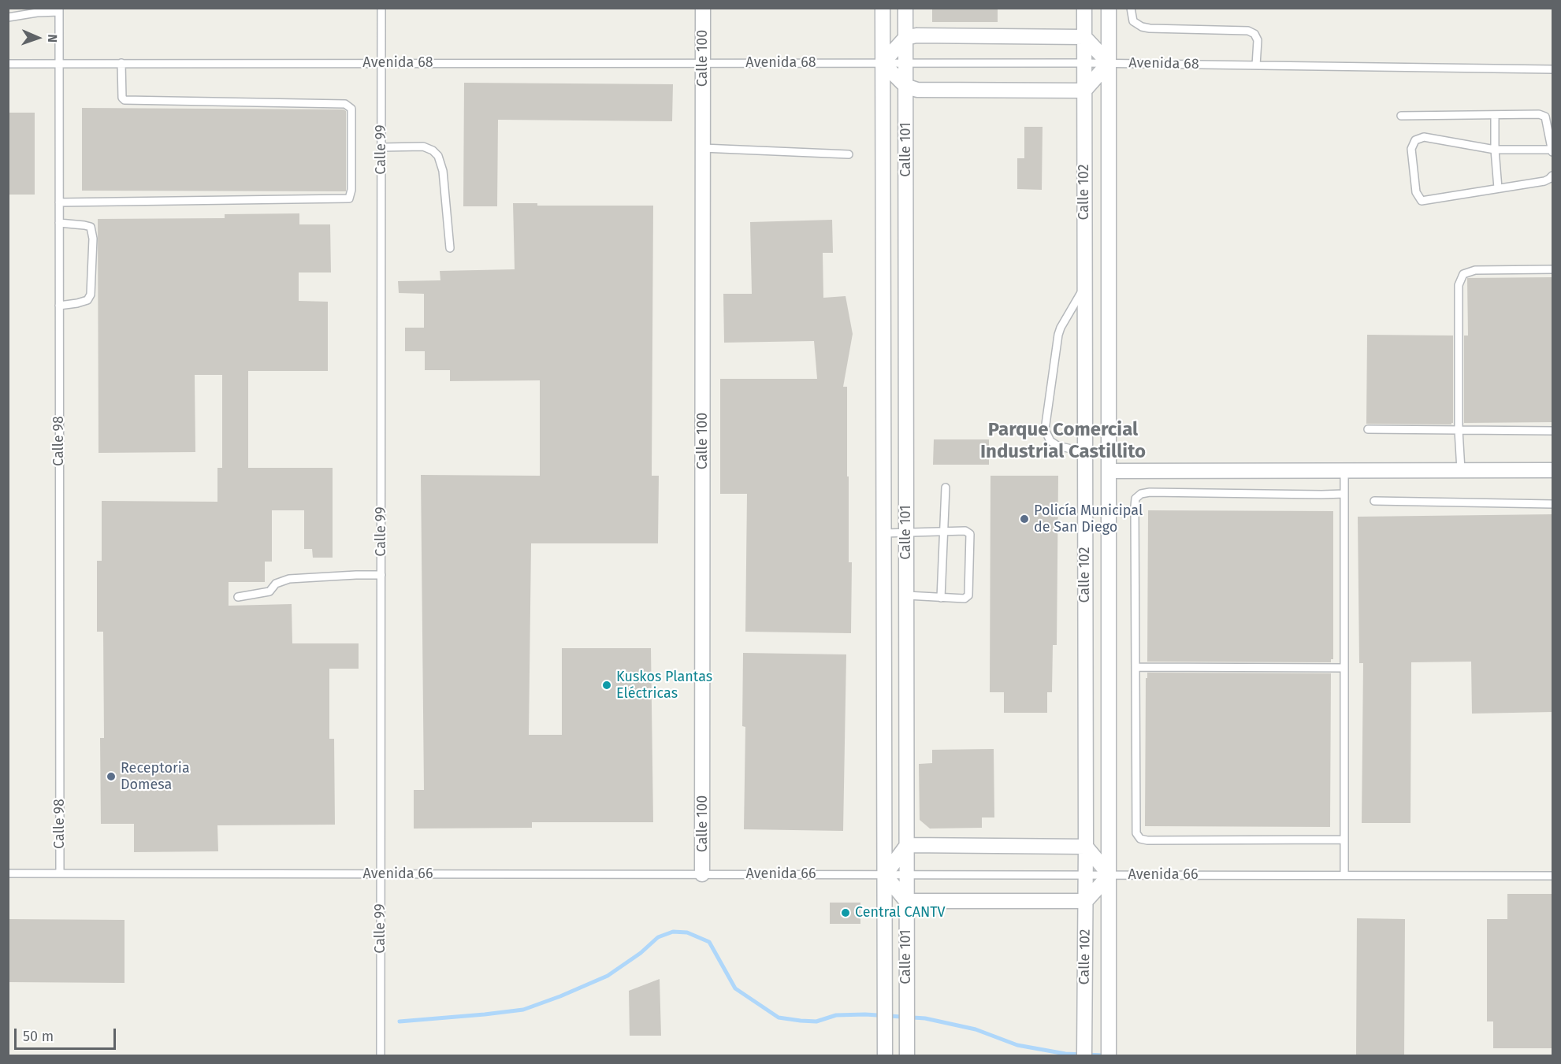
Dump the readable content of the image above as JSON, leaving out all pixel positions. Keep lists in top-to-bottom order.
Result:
{
  "streets": {
    "street": ["Calle 100", "Calle 101", "Calle 102"],
    "lane": [
      "Avenida 68",
      "Calle 99",
      "Calle 98",
      "Avenida 66"
    ]
  },
  "crossings": [
    ["Calle 100", "Avenida 68"],
    ["Calle 100", "Avenida 66"],
    ["Avenida 68", "Calle 99"],
    ["Avenida 68", "Calle 101"],
    ["Avenida 68", "Calle 102"],
    ["Avenida 68", "Calle 98"],
    ["Calle 99", "Avenida 66"],
    ["Calle 101", "Avenida 66"],
    ["Calle 102", "Avenida 66"],
    ["Calle 98", "Avenida 66"]
  ],
  "districts": ["Parque Comercial Industrial Castillito"],
  "places": [
    "Policía Municipal de San Diego",
    "Kuskos Plantas Eléctricas",
    "Receptoria Domesa",
    "Central CANTV"
  ],
  "scale_bar": "50 m",
  "north": "right"
}
